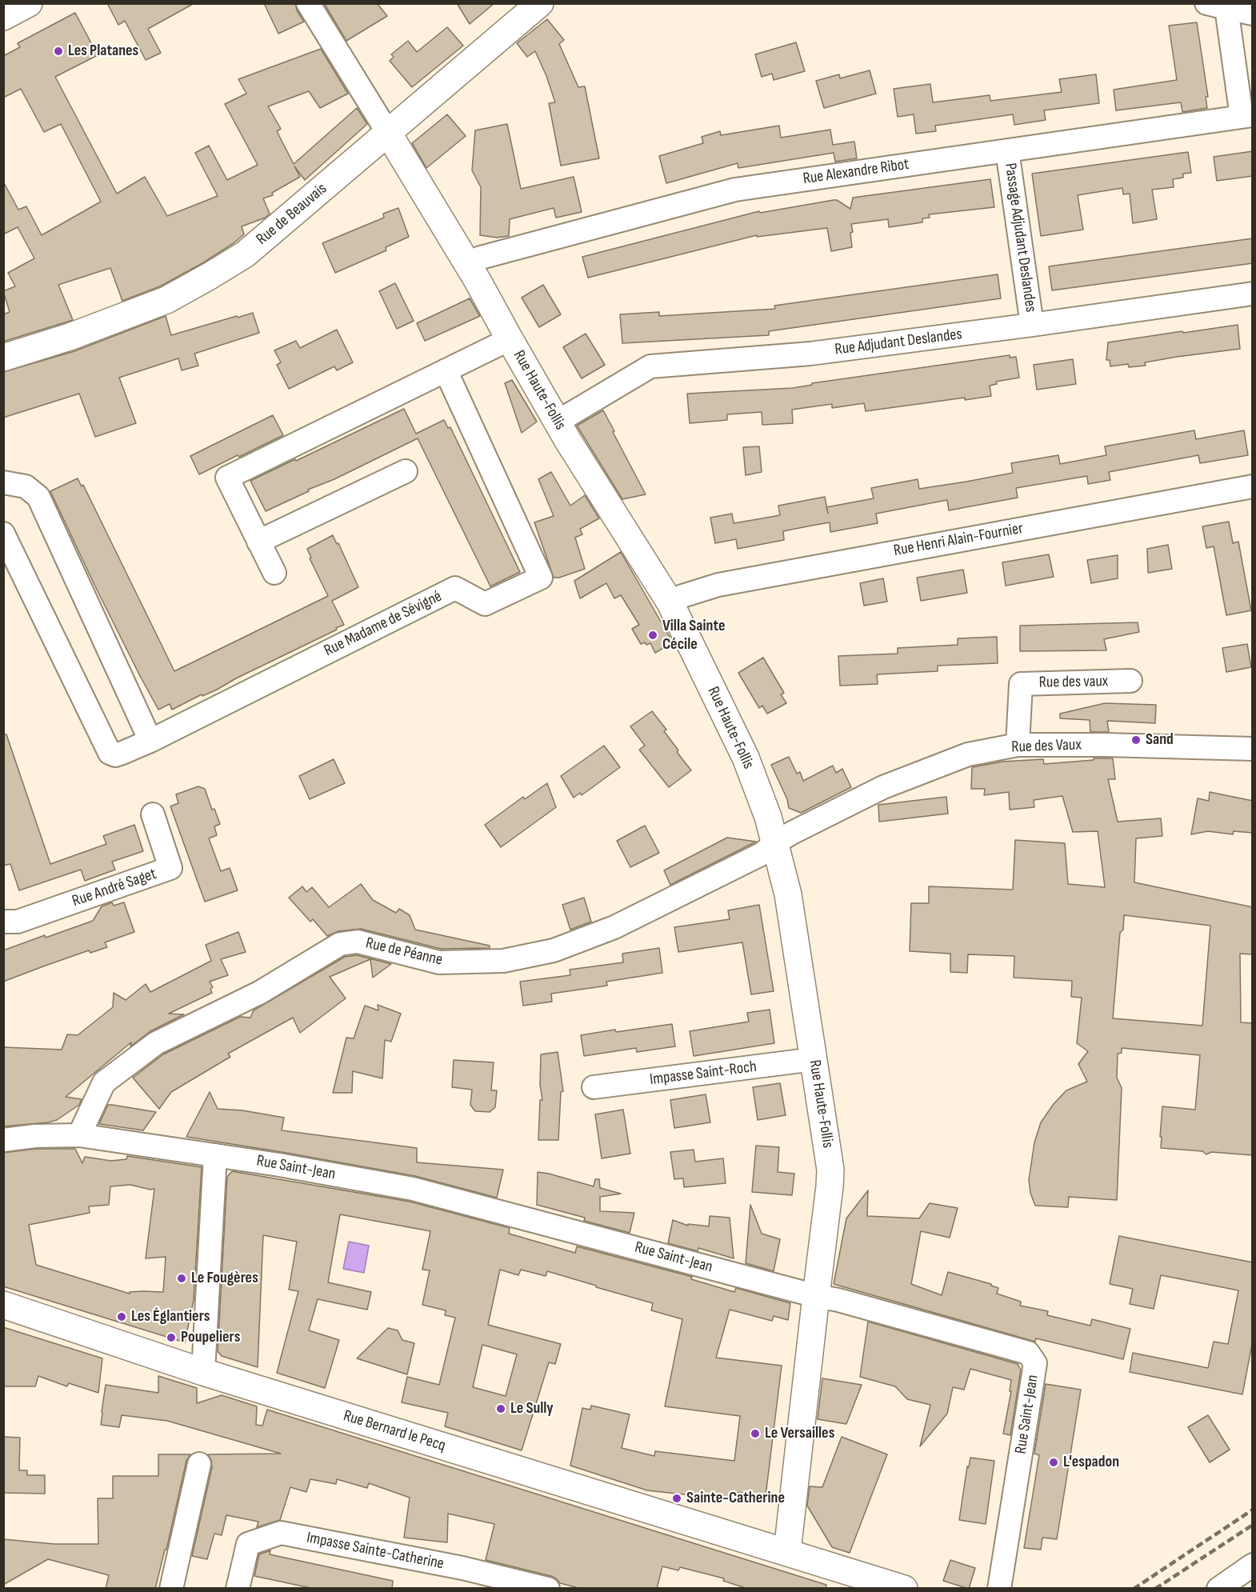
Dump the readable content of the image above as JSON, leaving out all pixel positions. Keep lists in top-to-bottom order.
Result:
{
  "streets": {
    "street": [
      "Rue Alexandre Ribot",
      "Rue de Beauvais",
      "Passage Adjudant Deslandes",
      "Rue Adjudant Deslandes",
      "Rue Haute-Follis",
      "Rue Henri Alain-Fournier",
      "Rue Madame de Sévigné",
      "Rue des vaux",
      "Rue des Vaux",
      "Rue André Saget",
      "Rue de Péanne",
      "Impasse Saint-Roch",
      "Rue Saint-Jean",
      "Rue Bernard le Pecq",
      "Impasse Sainte-Catherine"
    ]
  },
  "crossings": [
    ["Rue Alexandre Ribot", "Passage Adjudant Deslandes"],
    ["Rue Alexandre Ribot", "Rue Haute-Follis"],
    ["Rue de Beauvais", "Rue Haute-Follis"],
    ["Passage Adjudant Deslandes", "Rue Adjudant Deslandes"],
    ["Rue Adjudant Deslandes", "Rue Haute-Follis"],
    ["Rue Haute-Follis", "Rue Henri Alain-Fournier"],
    ["Rue Haute-Follis", "Rue des Vaux"],
    ["Rue Haute-Follis", "Rue de Péanne"],
    ["Rue Haute-Follis", "Impasse Saint-Roch"],
    ["Rue Haute-Follis", "Rue Saint-Jean"],
    ["Rue Haute-Follis", "Rue Bernard le Pecq"],
    ["Rue des vaux", "Rue des Vaux"],
    ["Rue des Vaux", "Rue de Péanne"],
    ["Rue de Péanne", "Rue Saint-Jean"]
  ],
  "places": [
    "Les Platanes",
    "Villa Sainte Cécile",
    "Sand",
    "Le Fougères",
    "Les Églantiers",
    "Poupeliers",
    "Le Sully",
    "Le Versailles",
    "L'espadon",
    "Sainte-Catherine"
  ]
}
